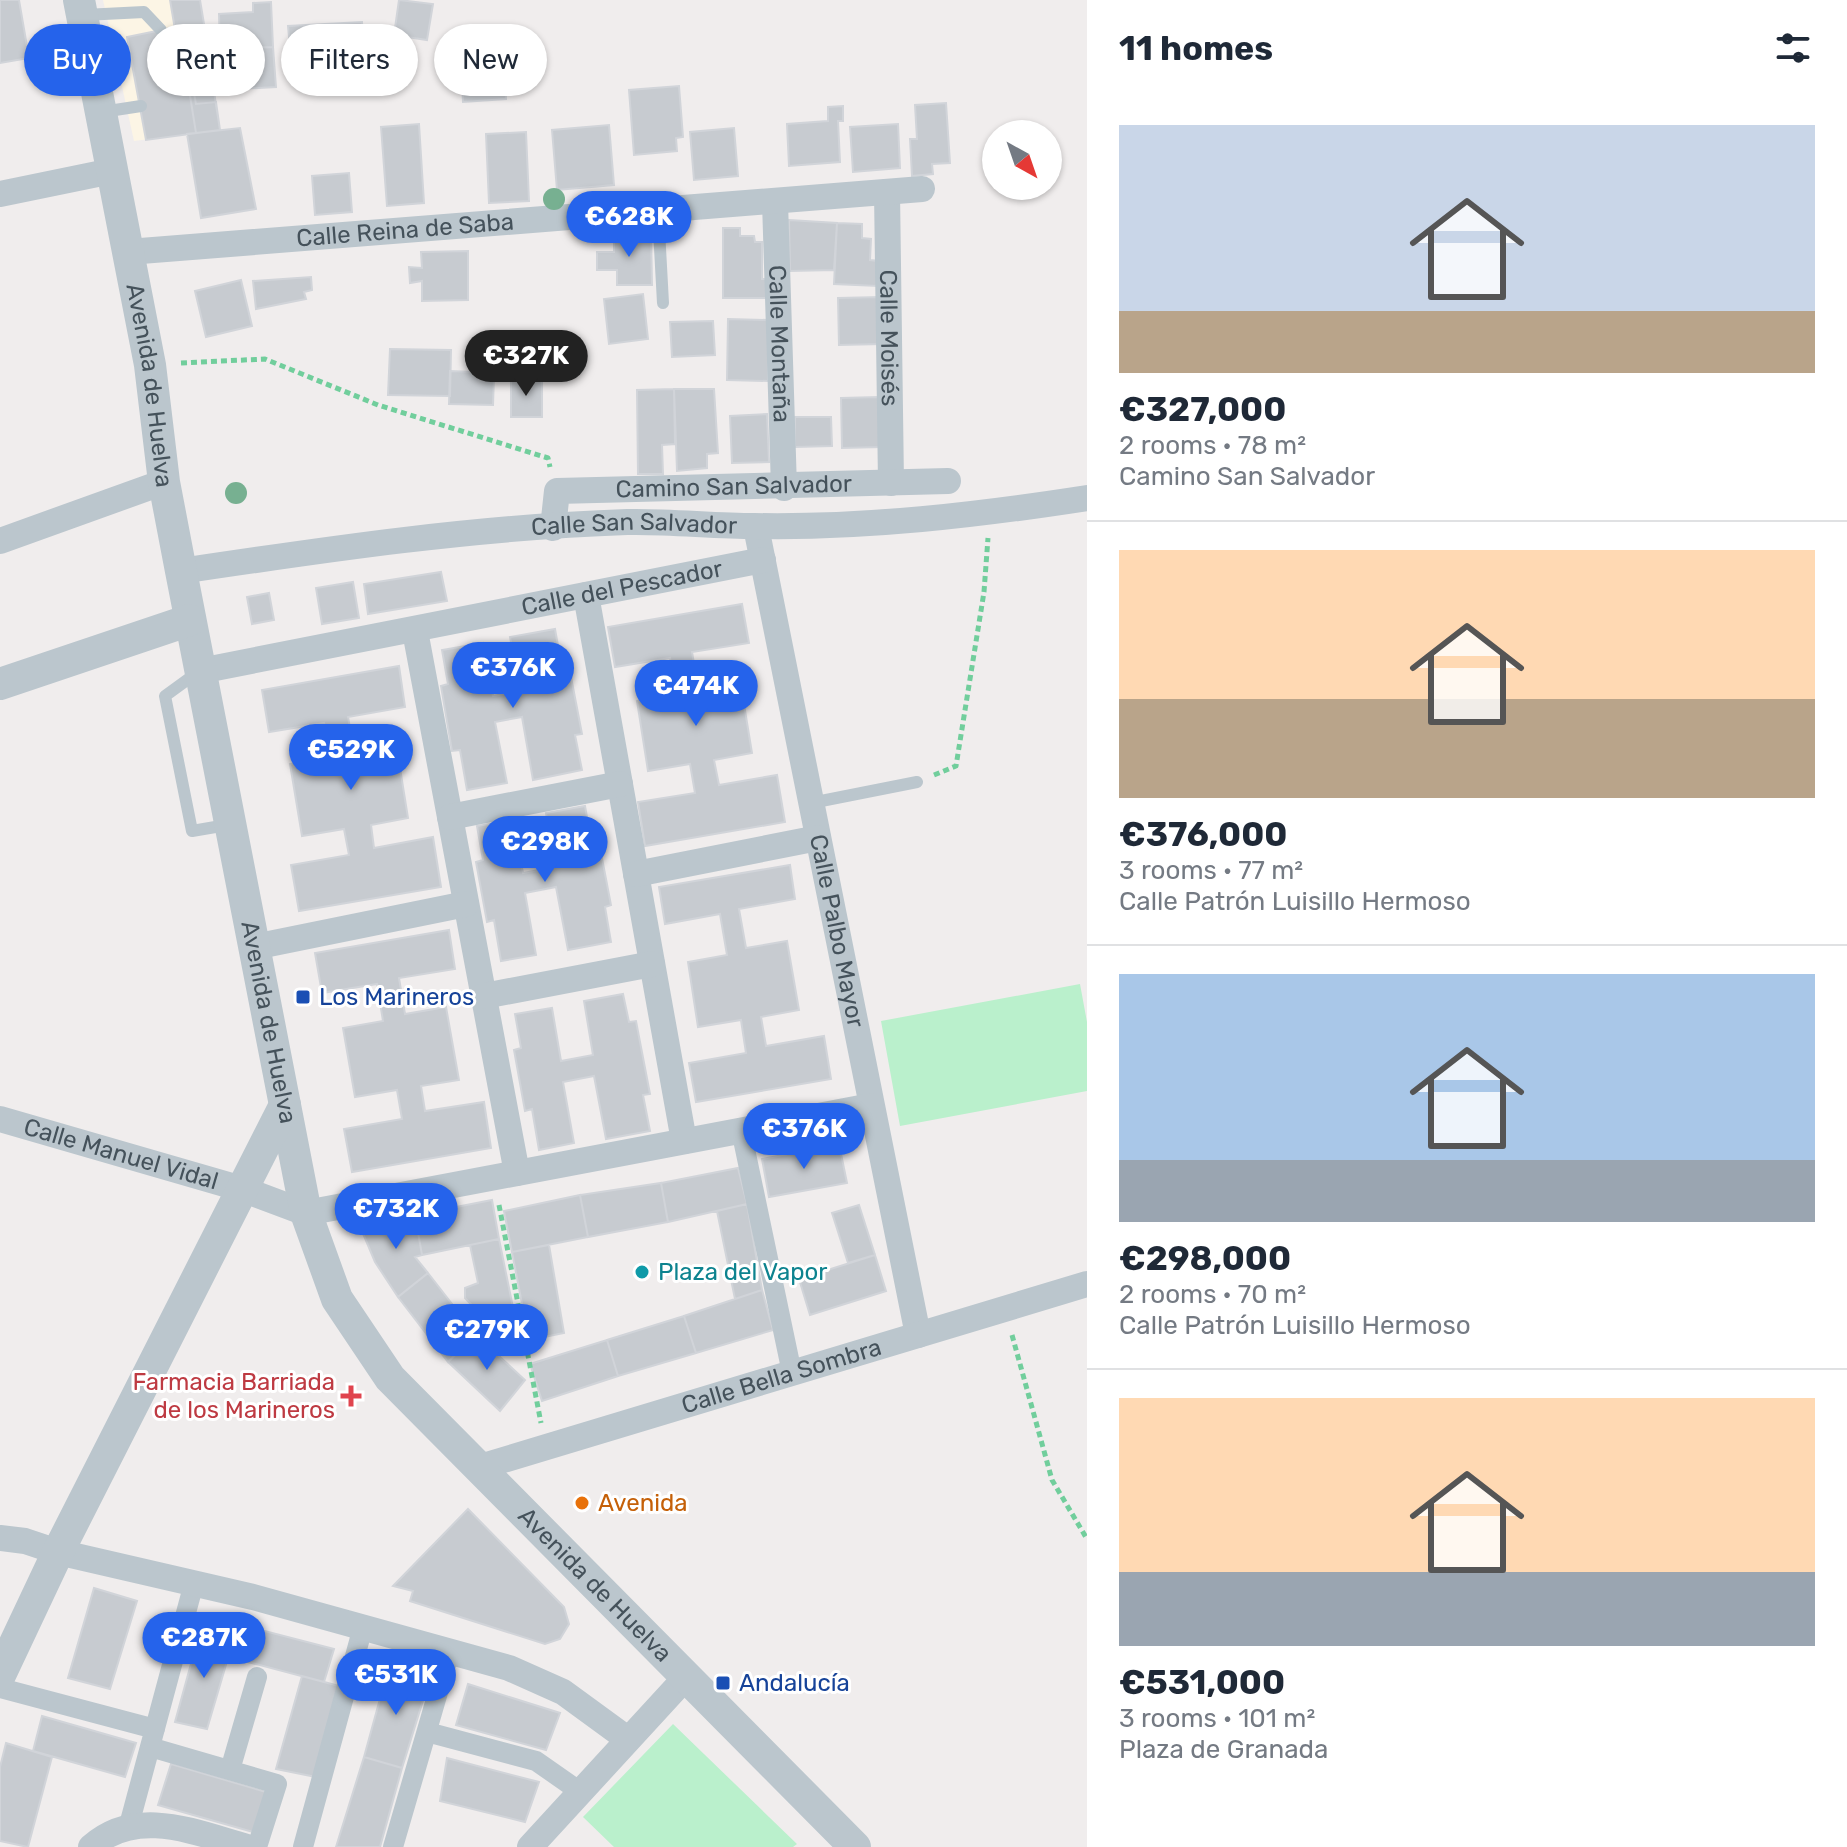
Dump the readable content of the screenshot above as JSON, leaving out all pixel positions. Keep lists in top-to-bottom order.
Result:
{
  "streets": {
    "street": [
      "Calle Reina de Saba",
      "Calle Moisés",
      "Calle Montaña",
      "Avenida de Huelva",
      "Camino San Salvador",
      "Calle San Salvador",
      "Calle del Pescador",
      "Calle Palbo Mayor",
      "Calle Manuel Vidal",
      "Calle Bella Sombra"
    ]
  },
  "crossings": [
    ["Calle Reina de Saba", "Calle Moisés"],
    ["Calle Reina de Saba", "Calle Montaña"],
    ["Calle Reina de Saba", "Avenida de Huelva"],
    ["Calle Moisés", "Camino San Salvador"],
    ["Calle Montaña", "Camino San Salvador"],
    ["Avenida de Huelva", "Calle San Salvador"],
    ["Avenida de Huelva", "Calle del Pescador"],
    ["Avenida de Huelva", "Calle Manuel Vidal"],
    ["Avenida de Huelva", "Calle Bella Sombra"],
    ["Calle San Salvador", "Calle Palbo Mayor"],
    ["Calle del Pescador", "Calle Palbo Mayor"],
    ["Calle Palbo Mayor", "Calle Bella Sombra"]
  ],
  "places": {
    "transit": ["Los Marineros", "Andalucía"],
    "other": ["Plaza del Vapor", "Avenida"],
    "health": ["Farmacia Barriada de los Marineros"]
  },
  "north": "bottom right",
  "page": {
    "heading": "11 homes",
    "chip": [
      "Buy",
      "Rent",
      "Filters",
      "New"
    ],
    "list": [
      {
        "name": "€327,000",
        "note": "2 rooms · 78 m² · Camino San Salvador"
      },
      {
        "name": "€376,000",
        "note": "3 rooms · 77 m² · Calle Patrón Luisillo Hermoso"
      },
      {
        "name": "€298,000",
        "note": "2 rooms · 70 m² · Calle Patrón Luisillo Hermoso"
      },
      {
        "name": "€531,000",
        "note": "3 rooms · 101 m² · Plaza de Granada"
      }
    ],
    "price": [
      "€628K",
      "€327K",
      "€376K",
      "€474K",
      "€529K",
      "€298K",
      "€376K",
      "€732K",
      "€279K",
      "€287K",
      "€531K"
    ]
  }
}
